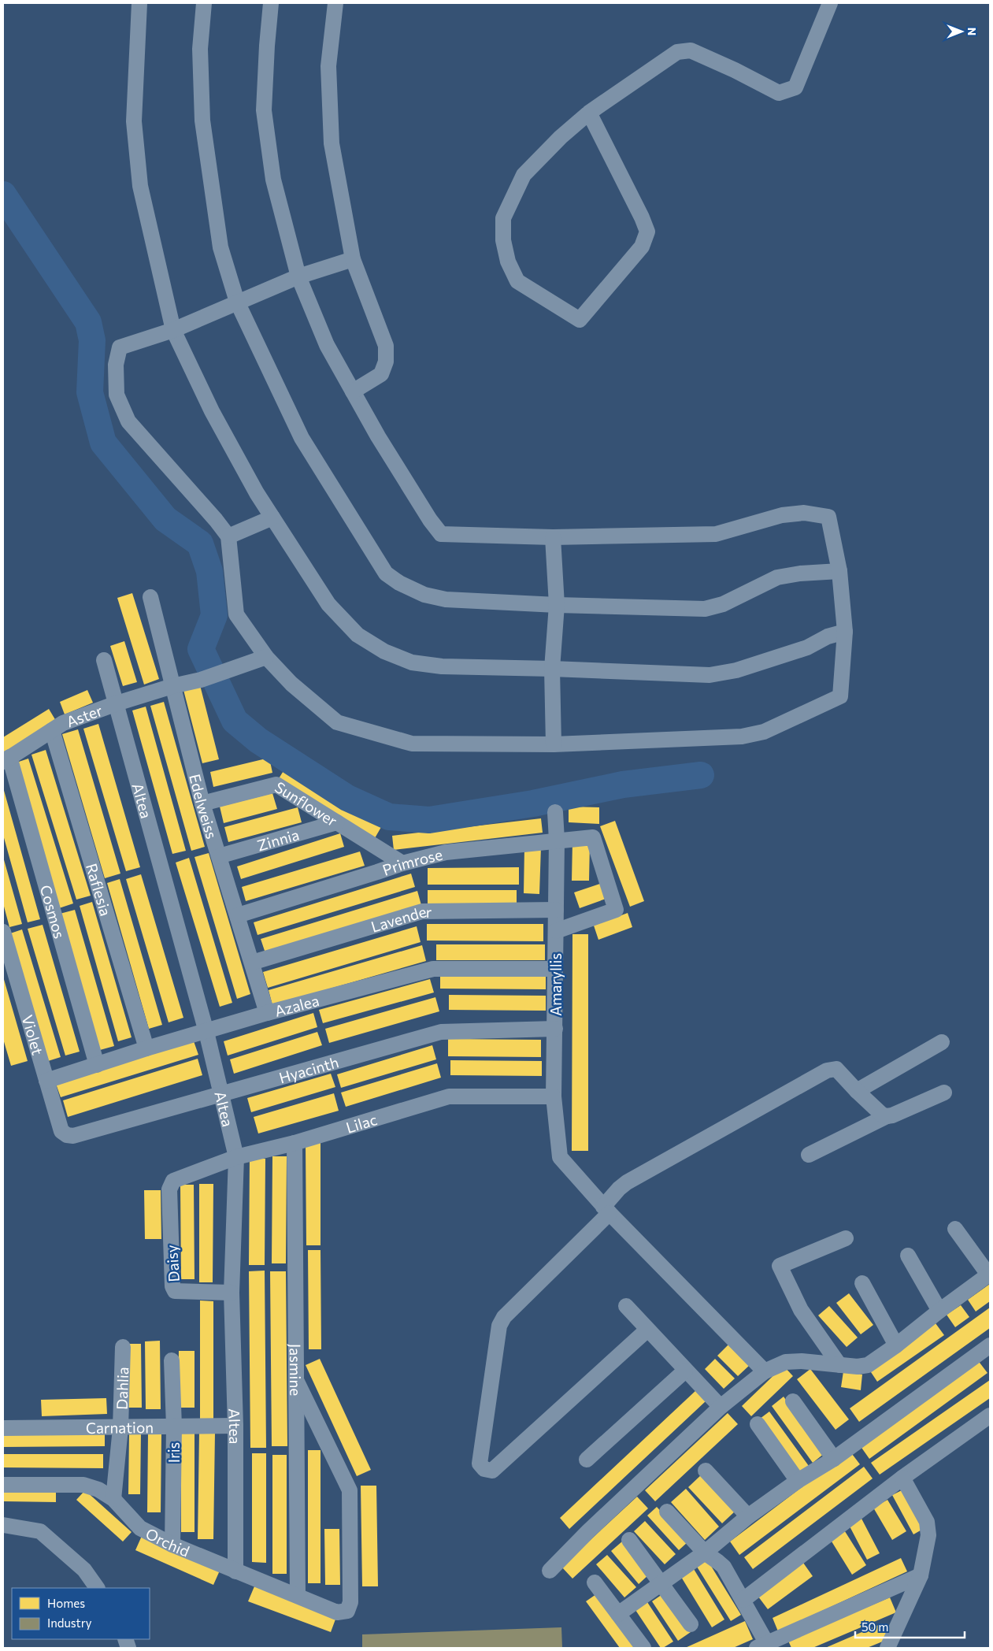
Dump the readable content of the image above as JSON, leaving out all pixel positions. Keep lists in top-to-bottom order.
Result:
{
  "streets": {
    "street": [
      "Aster",
      "Altea",
      "Sunflower",
      "Edelweiss",
      "Zinnia",
      "Primrose",
      "Raflesia",
      "Cosmos",
      "Lavender",
      "Amaryllis",
      "Azalea",
      "Violet",
      "Hyacinth",
      "Lilac",
      "Daisy",
      "Jasmine",
      "Dahlia",
      "Carnation",
      "Iris",
      "Orchid"
    ]
  },
  "crossings": [
    ["Aster", "Altea"],
    ["Aster", "Edelweiss"],
    ["Aster", "Raflesia"],
    ["Aster", "Cosmos"],
    ["Altea", "Azalea"],
    ["Altea", "Hyacinth"],
    ["Altea", "Lilac"],
    ["Altea", "Daisy"],
    ["Altea", "Carnation"],
    ["Altea", "Orchid"],
    ["Sunflower", "Edelweiss"],
    ["Sunflower", "Zinnia"],
    ["Sunflower", "Primrose"],
    ["Edelweiss", "Zinnia"],
    ["Edelweiss", "Primrose"],
    ["Edelweiss", "Lavender"],
    ["Edelweiss", "Azalea"],
    ["Primrose", "Amaryllis"],
    ["Raflesia", "Azalea"],
    ["Cosmos", "Azalea"],
    ["Lavender", "Amaryllis"],
    ["Amaryllis", "Azalea"],
    ["Amaryllis", "Hyacinth"],
    ["Amaryllis", "Lilac"],
    ["Azalea", "Violet"],
    ["Violet", "Hyacinth"],
    ["Lilac", "Daisy"],
    ["Lilac", "Jasmine"],
    ["Jasmine", "Orchid"],
    ["Dahlia", "Carnation"],
    ["Dahlia", "Orchid"],
    ["Carnation", "Iris"],
    ["Iris", "Orchid"]
  ],
  "legend": ["Homes", "Industry"],
  "scale_bar": "50 m",
  "north": "right"
}
